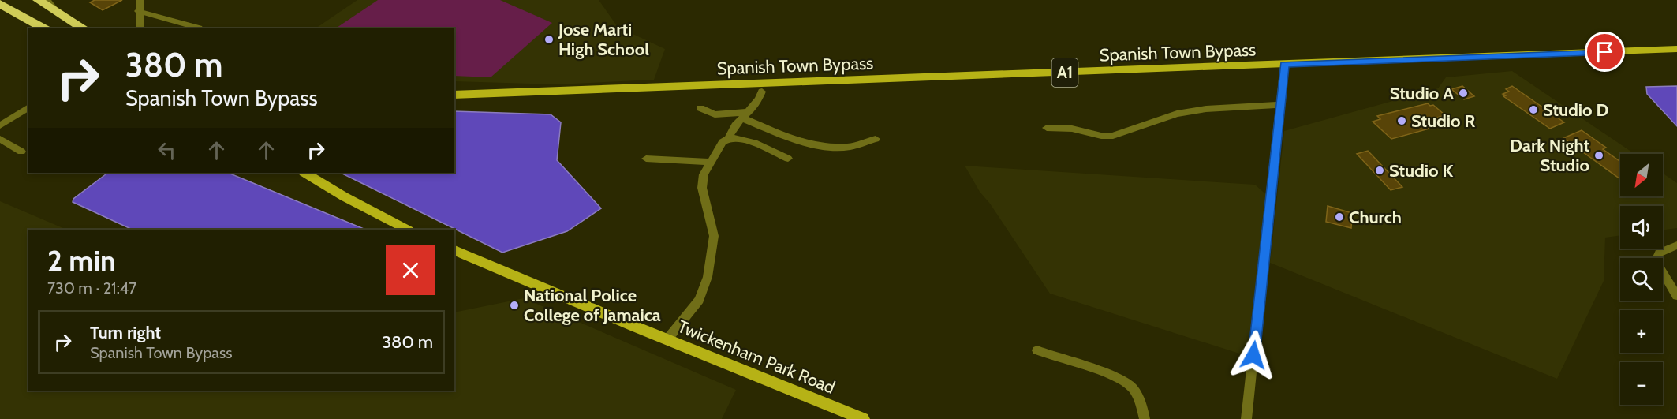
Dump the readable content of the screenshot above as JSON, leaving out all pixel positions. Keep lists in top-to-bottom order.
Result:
{
  "streets": {
    "main road": ["Spanish Town Bypass", "A1", "Twickenham Park Road"]
  },
  "places": [
    "Jose Marti High School",
    "Studio A",
    "Studio D",
    "Studio R",
    "Dark Night Studio",
    "Studio K",
    "Church",
    "National Police College of Jamaica"
  ],
  "north": "bottom left",
  "page": {
    "turn": ["380 m", "Spanish Town Bypass"],
    "map_buttons": ["+", "−"],
    "heading": ["2 min", "730 m · 21:47"],
    "list": [
      {
        "name": "Turn right",
        "note": "Spanish Town Bypass",
        "value": "380 m"
      }
    ]
  }
}
